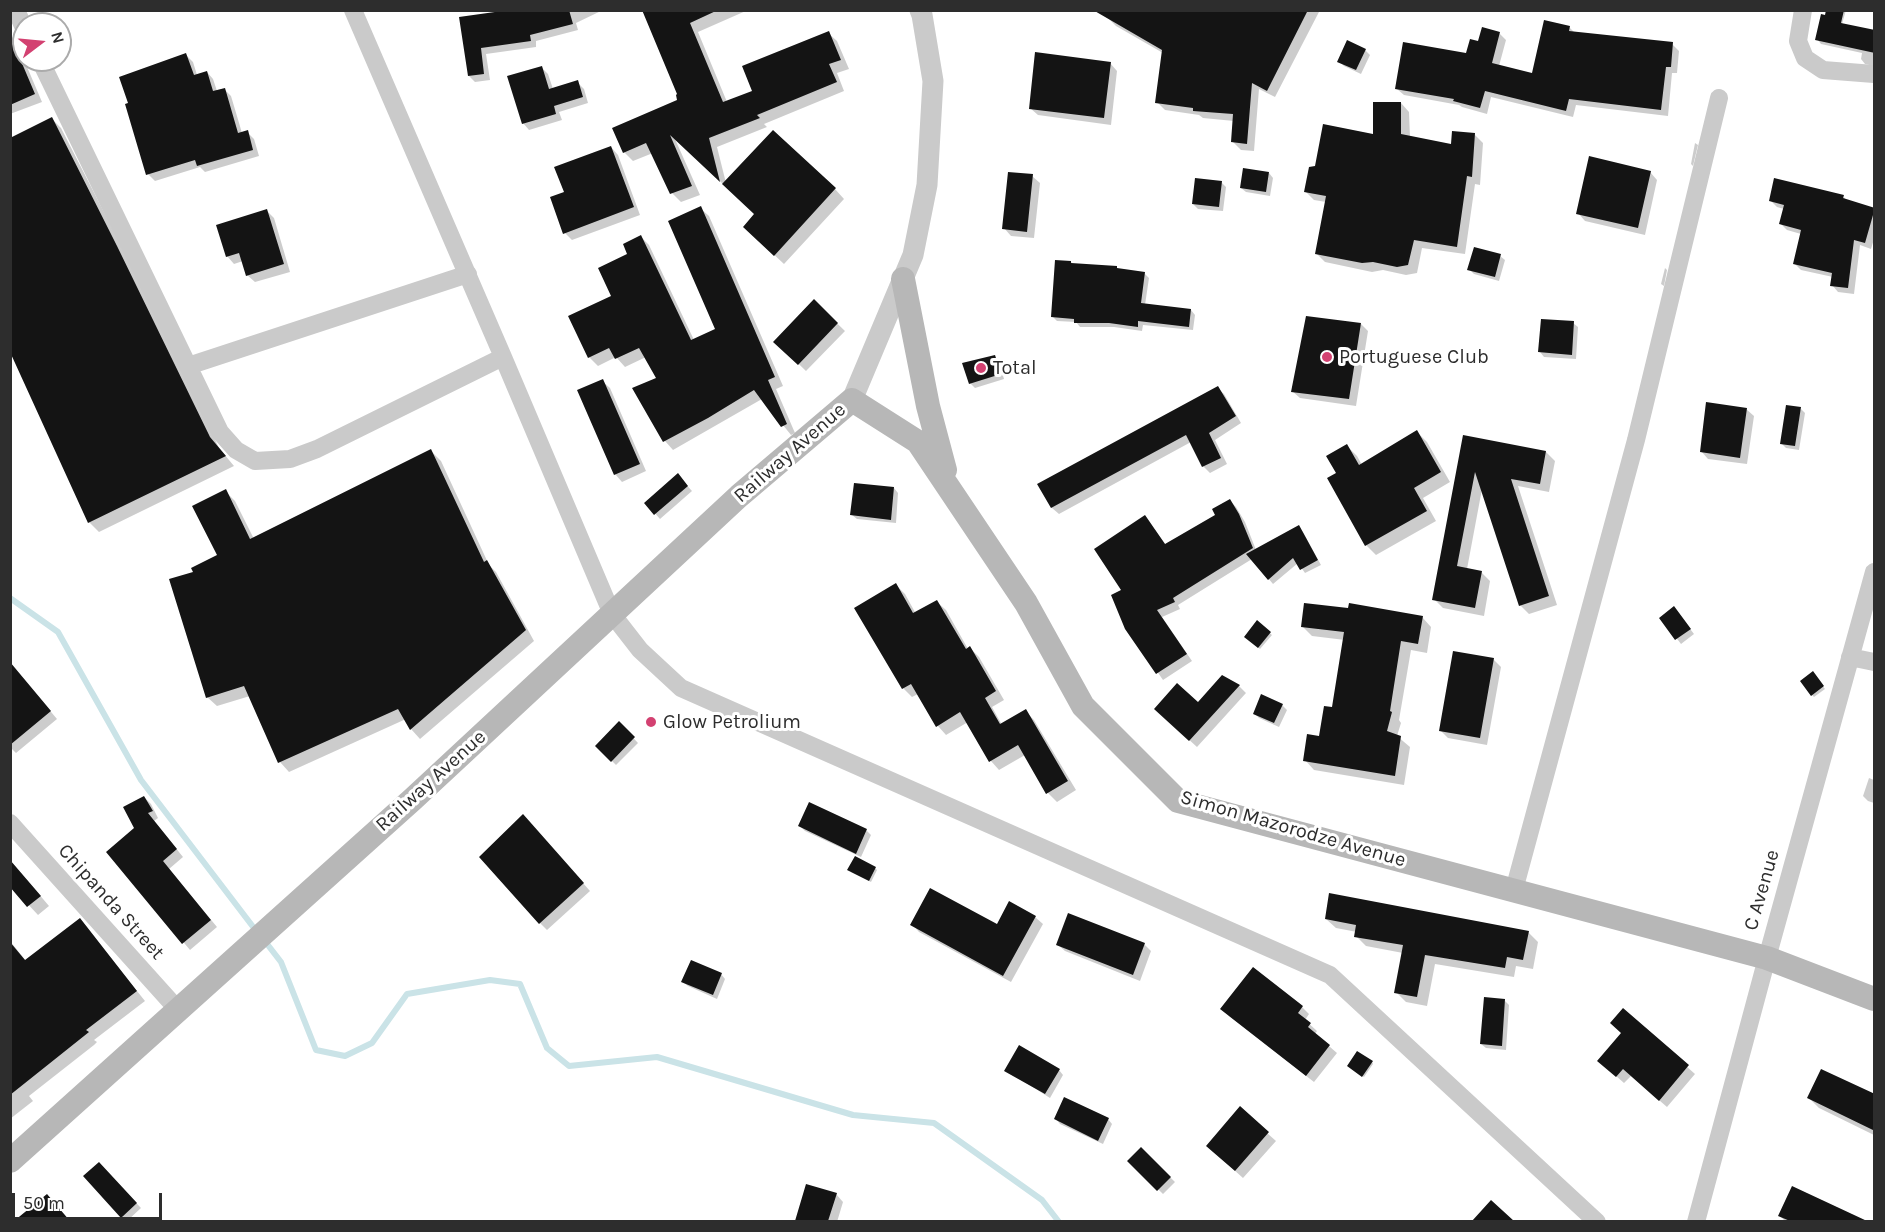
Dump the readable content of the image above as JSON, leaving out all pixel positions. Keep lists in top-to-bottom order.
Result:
{
  "streets": {
    "main road": ["Railway Avenue", "Simon Mazorodze Avenue"],
    "street": ["C Avenue", "Chipanda Street"]
  },
  "crossings": [
    ["Railway Avenue", "Simon Mazorodze Avenue"],
    ["Railway Avenue", "Chipanda Street"],
    ["Simon Mazorodze Avenue", "C Avenue"]
  ],
  "places": ["Portuguese Club", "Total", "Glow Petrolium"],
  "scale_bar": "50 m",
  "north": "right"
}
